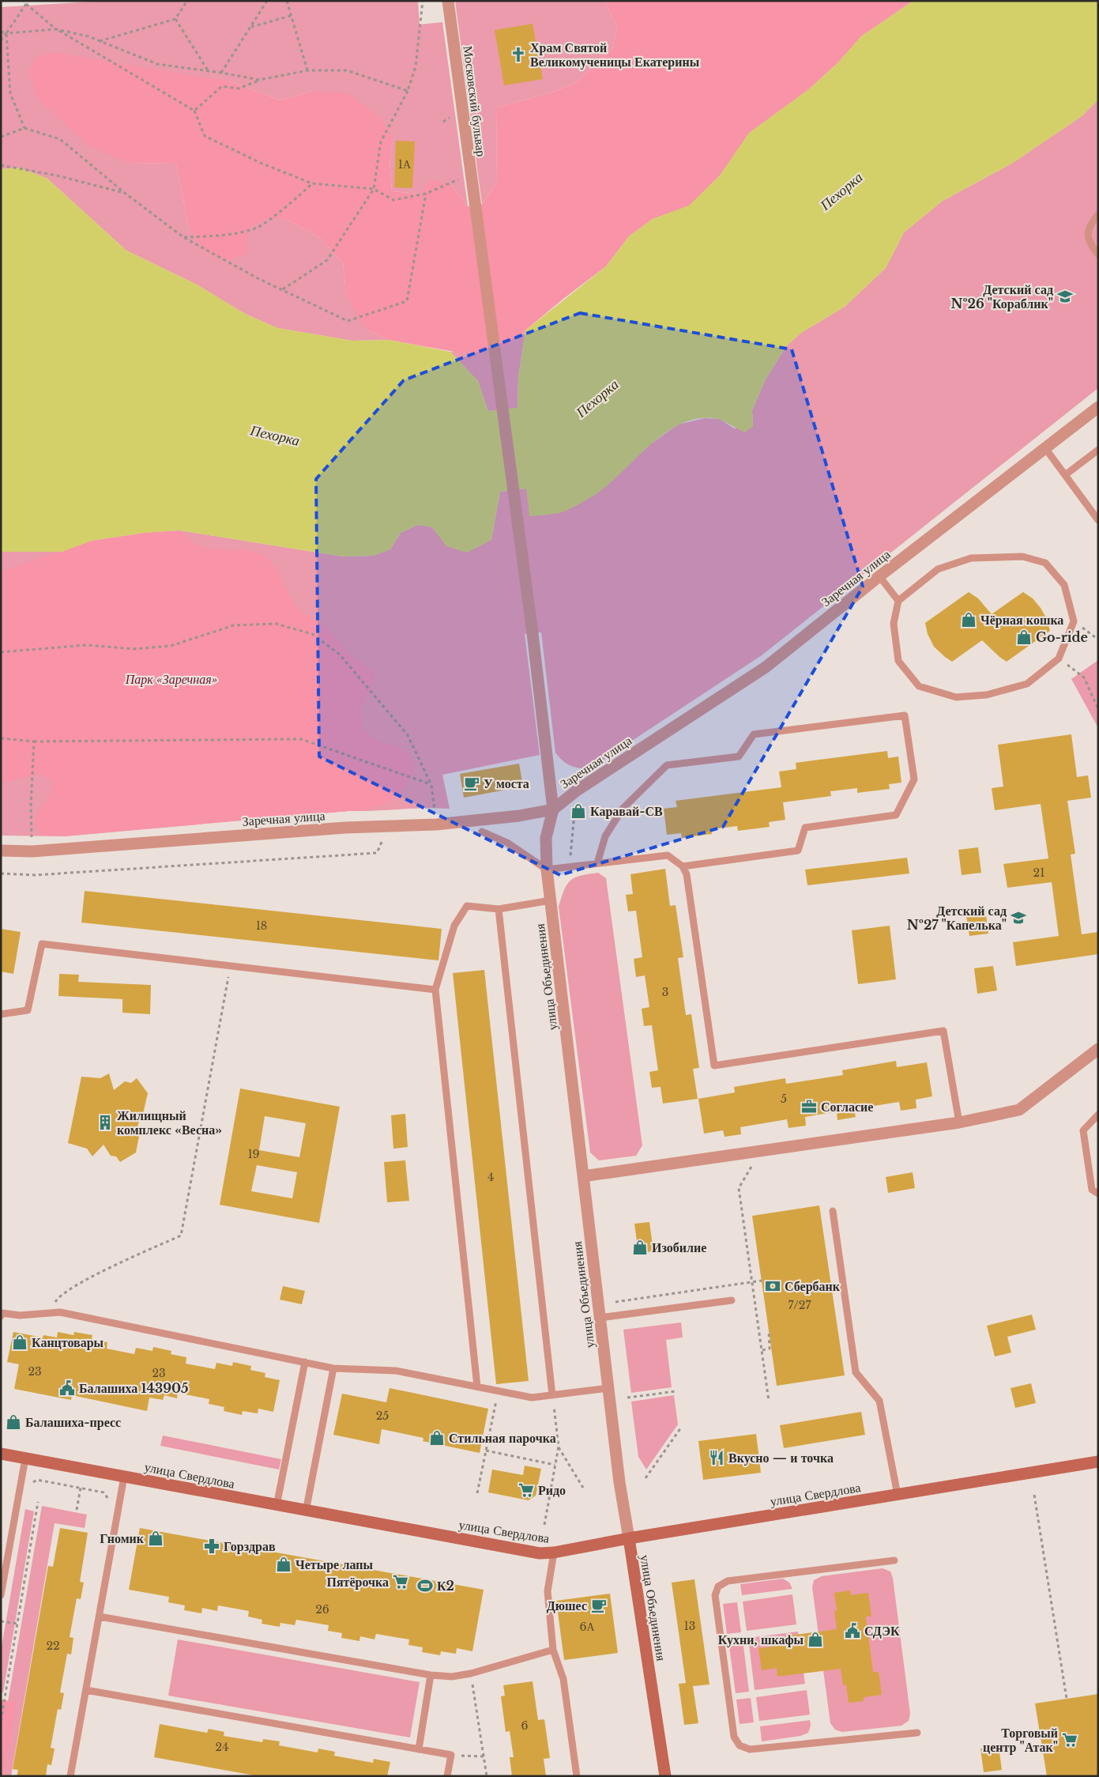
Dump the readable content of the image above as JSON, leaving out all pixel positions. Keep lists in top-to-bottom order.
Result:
{
  "streets": {
    "main road": ["улица Объединения", "улица Свердлова"],
    "street": ["Московский бульвар", "Заречная улица"]
  },
  "crossings": [
    ["Московский бульвар", "Заречная улица"],
    ["Московский бульвар", "улица Объединения"],
    ["Заречная улица", "улица Объединения"],
    ["улица Объединения", "улица Свердлова"]
  ],
  "water": ["Пехорка"],
  "parks": ["Парк «Заречная»"],
  "places": {
    "church": ["Храм Святой Великомученицы Екатерины"],
    "school or university": ["Детский сад №26 \"Кораблик\"", "Детский сад №27 \"Капелька\""],
    "shop": [
      "Чёрная кошка",
      "Go-ride",
      "Каравай-СВ",
      "Изобилие",
      "Канцтовары",
      "Балашиха-пресс",
      "Стильная парочка",
      "Гномик",
      "Четыре лапы",
      "Кухни, шкафы"
    ],
    "cafe": ["У моста", "Дюшес"],
    "office": ["Согласие"],
    "building": ["Жилищный комплекс «Весна»"],
    "bank": ["Сбербанк"],
    "public building": ["Балашиха 143905", "СДЭК"],
    "restaurant": ["Вкусно — и точка"],
    "supermarket": ["Ридо", "Пятёрочка", "Торговый центр \"Атак\""],
    "pharmacy": ["Горздрав"],
    "sports": ["К2"]
  },
  "house_numbers": [
    "1А",
    "21",
    "18",
    "3",
    "5",
    "19",
    "4",
    "7/27",
    "23",
    "23",
    "25",
    "26",
    "13",
    "6А",
    "22",
    "6",
    "24"
  ]
}
